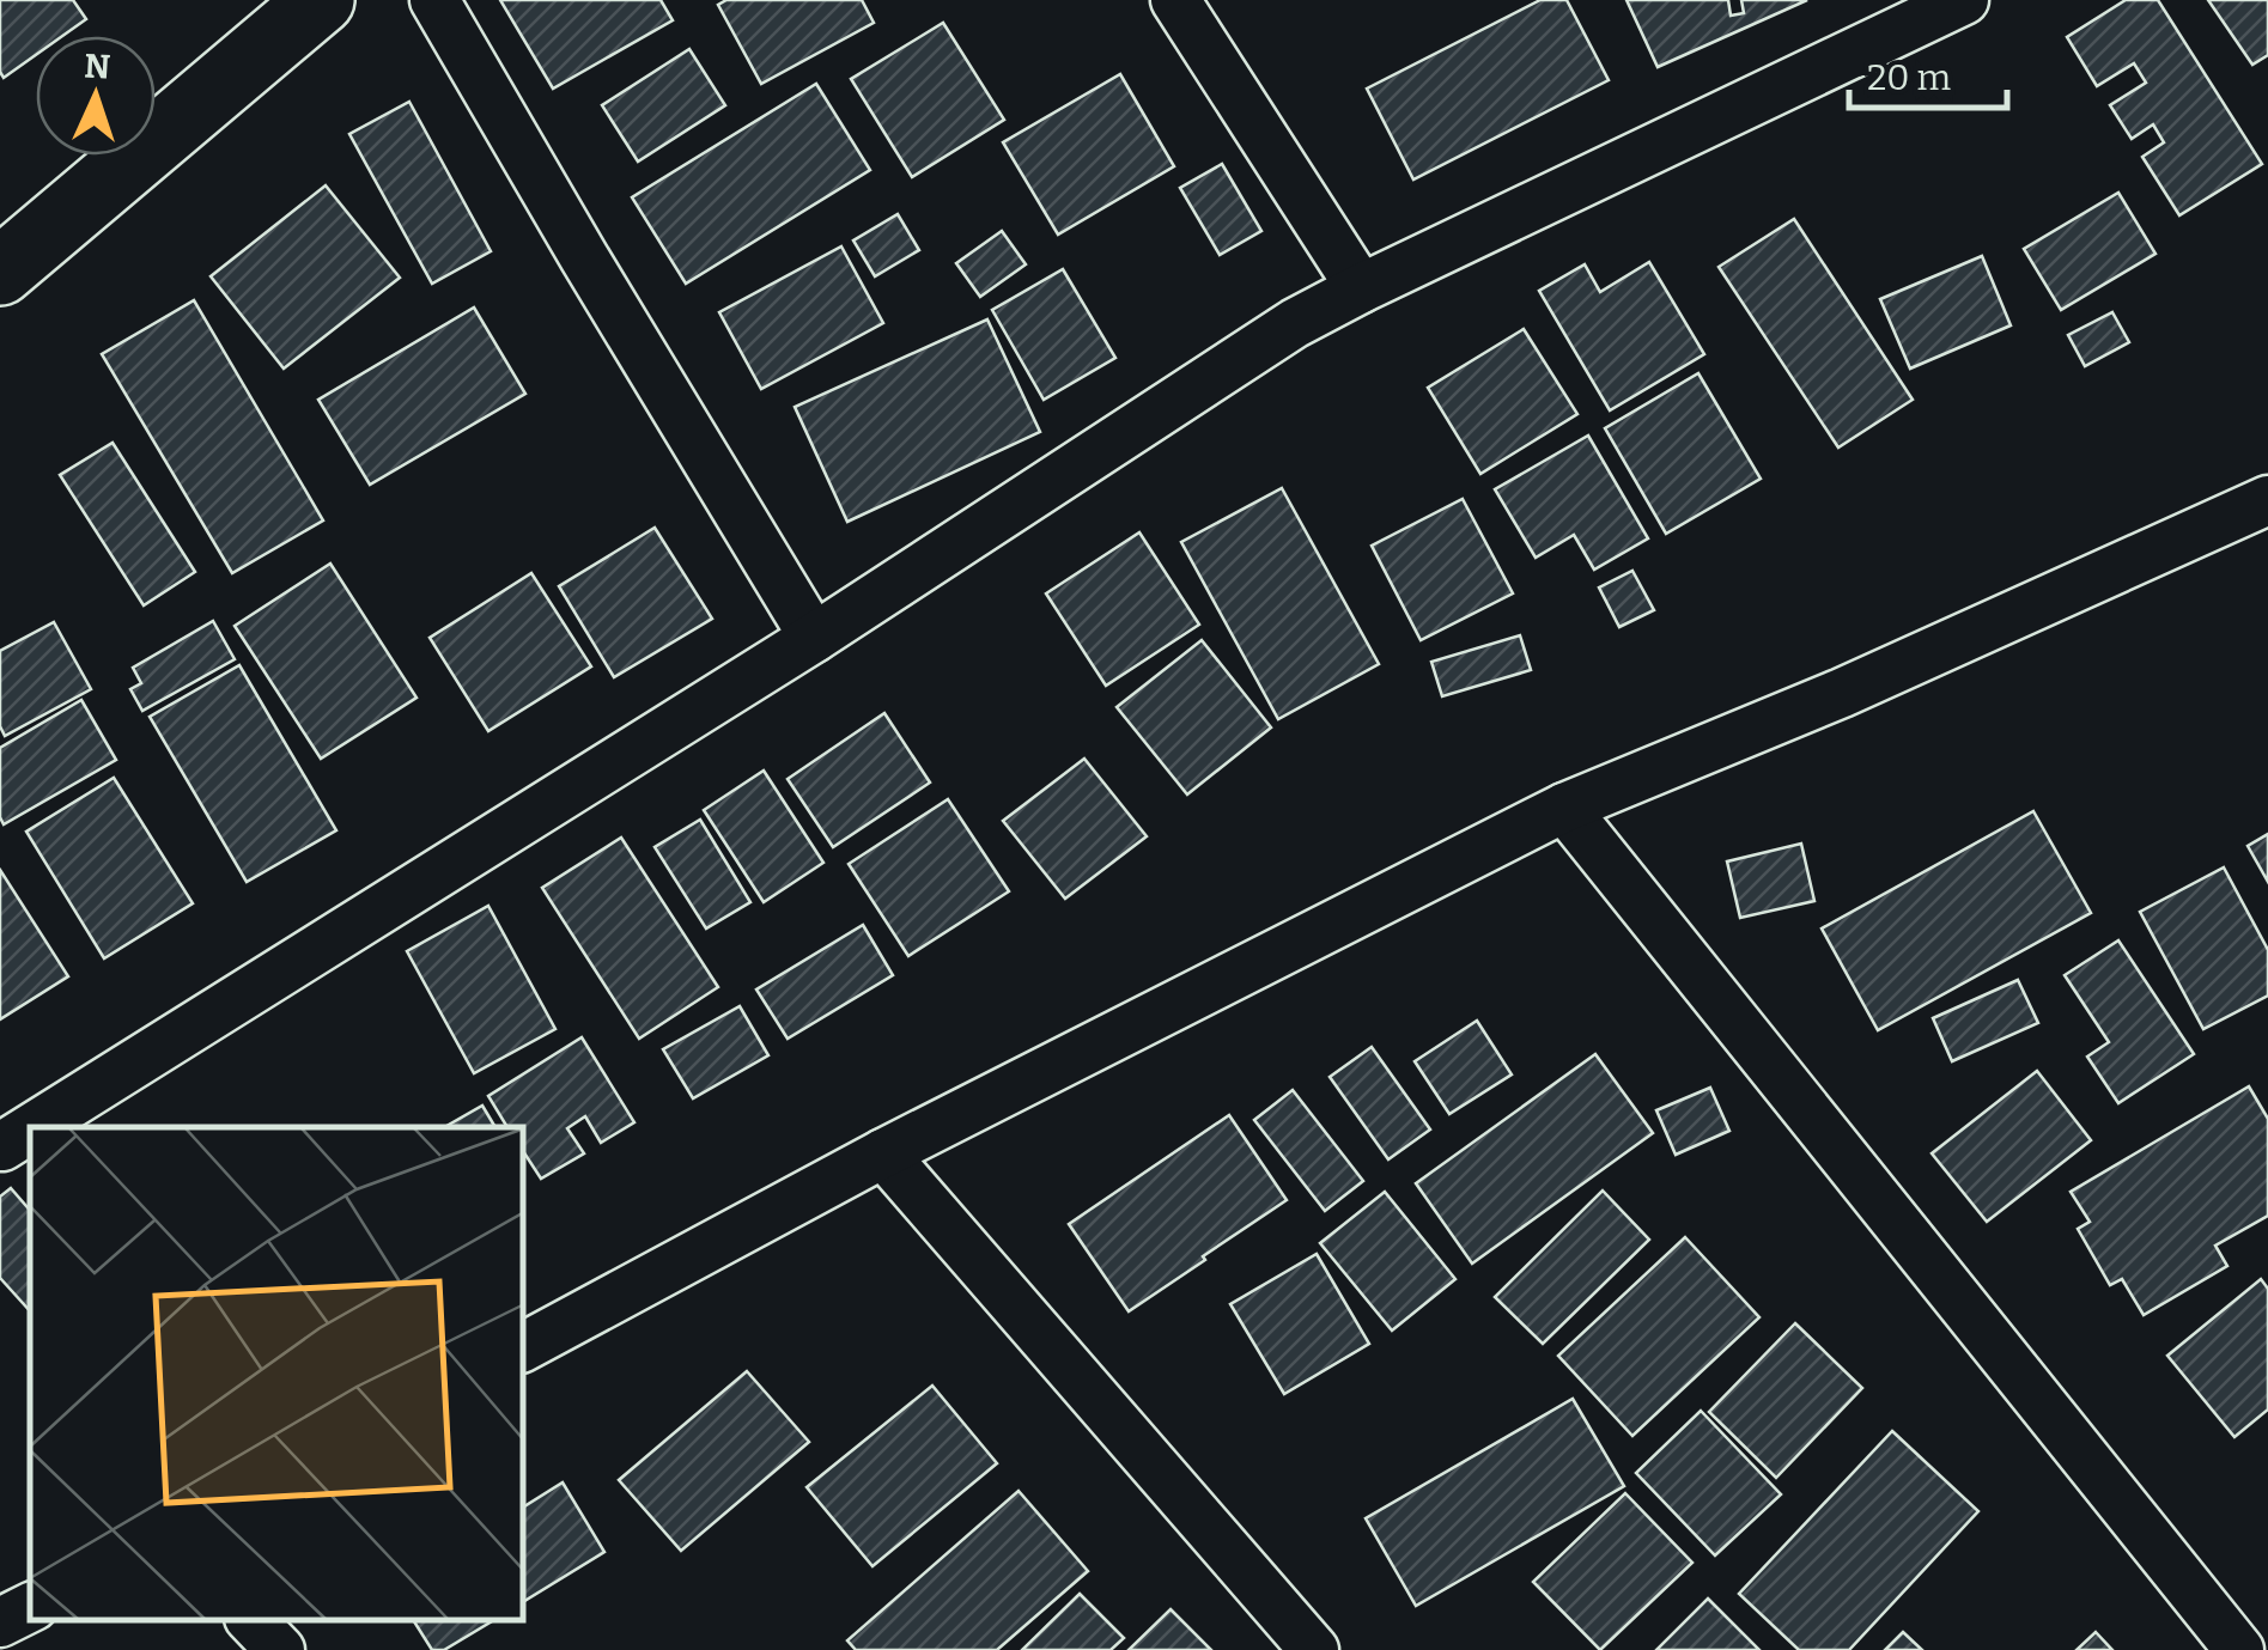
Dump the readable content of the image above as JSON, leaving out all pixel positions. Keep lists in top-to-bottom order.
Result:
{
  "scale_bar": "20 m",
  "north": "top"
}
